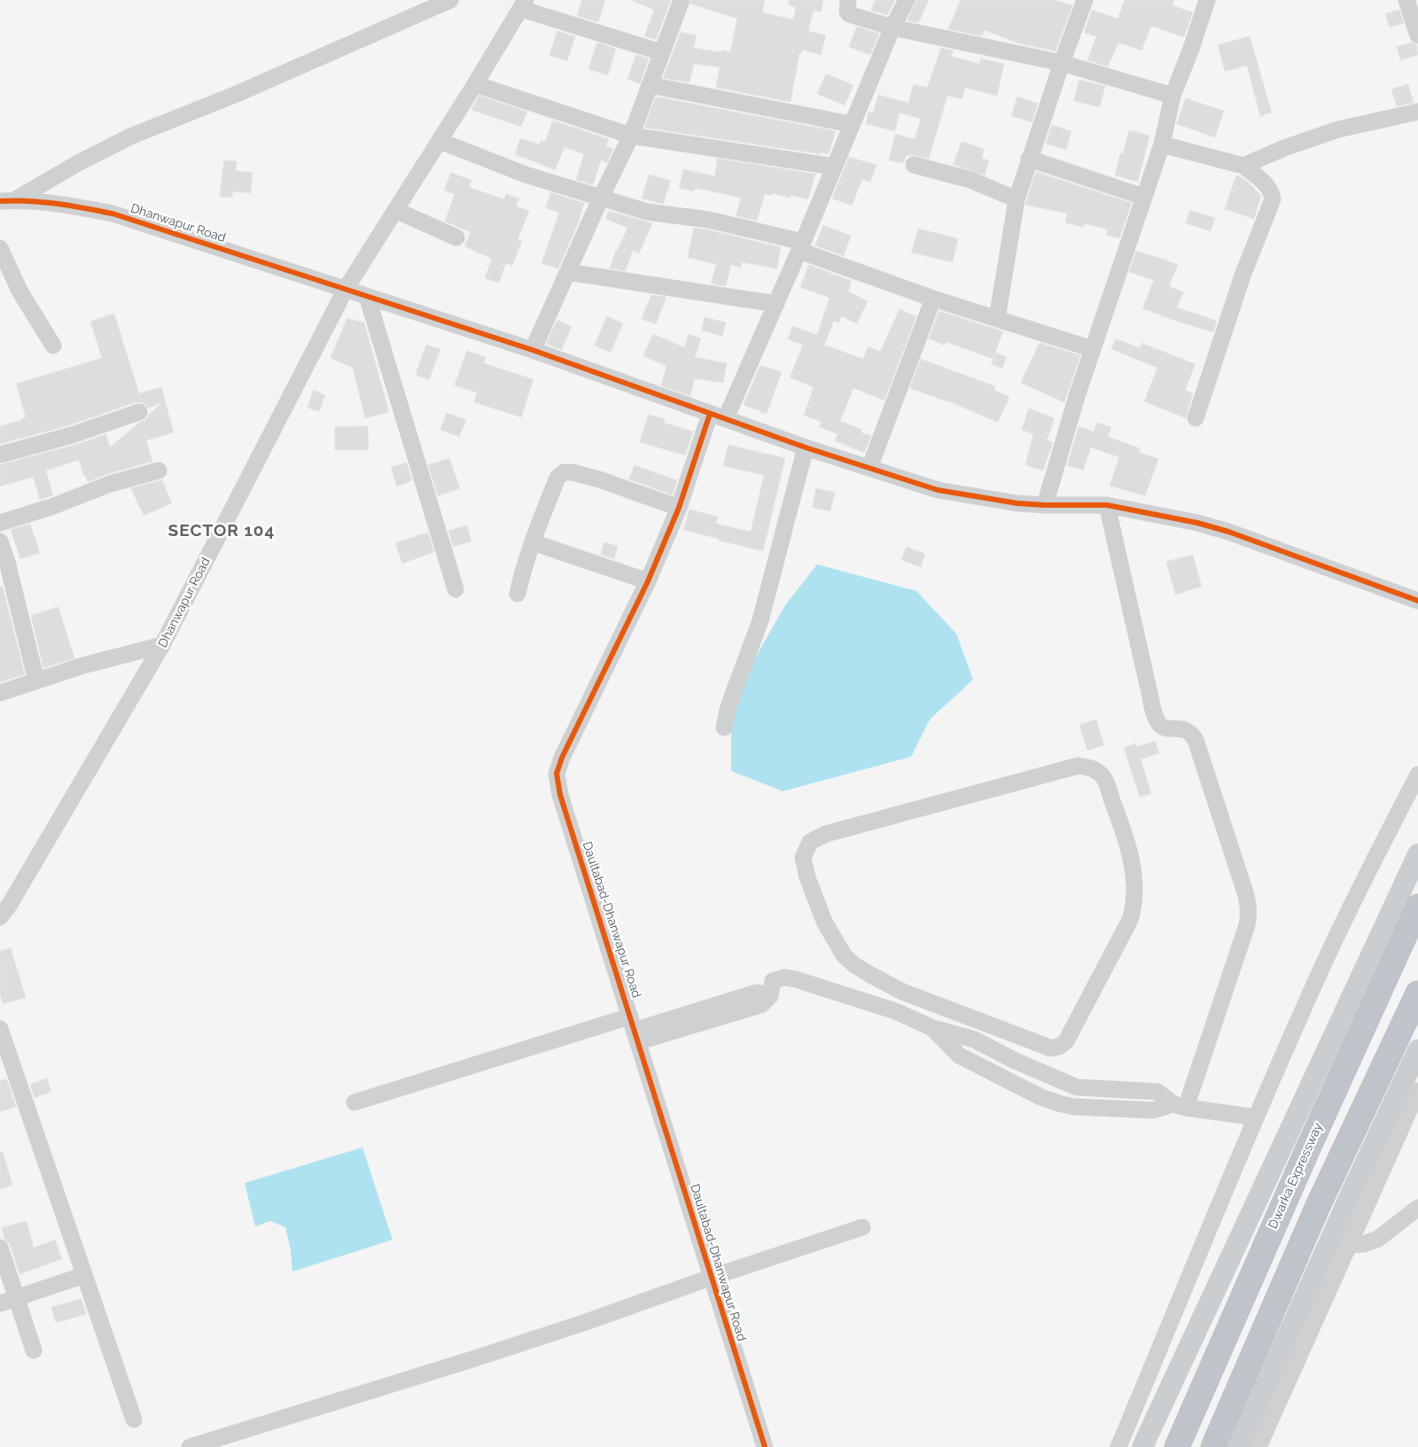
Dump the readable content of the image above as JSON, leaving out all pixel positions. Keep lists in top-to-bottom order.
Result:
{
  "streets": {
    "highway": ["Dwarka Expressway"],
    "street": ["Dhanwapur Road", "Daultabad-Dhanwapur Road"]
  },
  "districts": ["SECTOR 104"]
}
